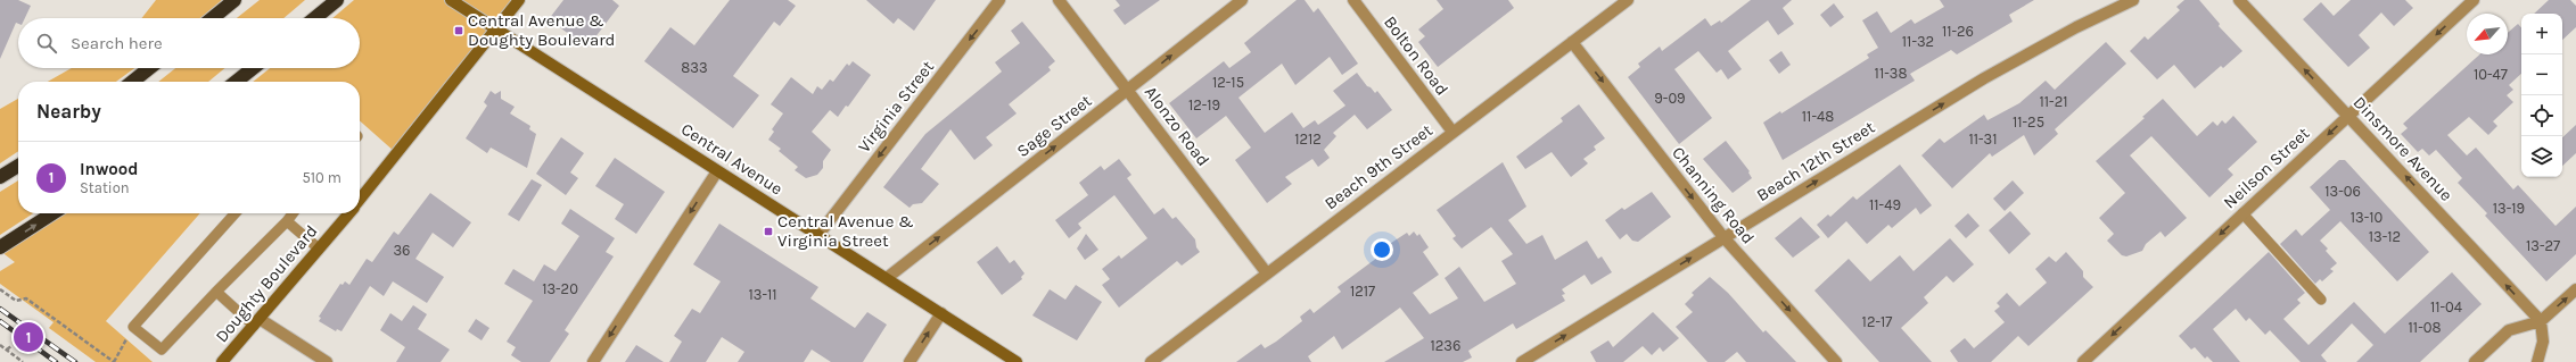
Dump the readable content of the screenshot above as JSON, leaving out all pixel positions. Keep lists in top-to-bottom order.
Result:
{
  "streets": {
    "street": [
      "Bolton Road",
      "Virginia Street",
      "Sage Street",
      "Alonzo Road",
      "Dinsmore Avenue",
      "Central Avenue",
      "Beach 12th Street",
      "Beach 9th Street",
      "Neilson Street",
      "Channing Road",
      "Doughty Boulevard"
    ]
  },
  "crossings": [
    ["Bolton Road", "Beach 9th Street"],
    ["Virginia Street", "Central Avenue"],
    ["Sage Street", "Alonzo Road"],
    ["Sage Street", "Central Avenue"],
    ["Alonzo Road", "Beach 9th Street"],
    ["Dinsmore Avenue", "Neilson Street"],
    ["Central Avenue", "Doughty Boulevard"],
    ["Beach 12th Street", "Channing Road"],
    ["Beach 9th Street", "Channing Road"]
  ],
  "one_way": [
    "Virginia Street",
    "Sage Street",
    "Dinsmore Avenue",
    "Beach 12th Street",
    "Neilson Street",
    "Channing Road"
  ],
  "places": {
    "transit": ["Central Avenue & Doughty Boulevard", "Central Avenue & Virginia Street"]
  },
  "house_numbers": [
    "11-26",
    "11-32",
    "833",
    "11-38",
    "10-47",
    "12-15",
    "9-09",
    "11-21",
    "12-19",
    "11-48",
    "11-25",
    "1212",
    "11-31",
    "13-06",
    "11-49",
    "13-19",
    "13-10",
    "13-12",
    "13-27",
    "36",
    "13-20",
    "1217",
    "13-11",
    "11-04",
    "12-17",
    "11-08",
    "1236"
  ],
  "north": "bottom left",
  "page": {
    "map_buttons": ["+", "−"],
    "search": "Search here",
    "heading": "Nearby",
    "list": [
      {
        "mark": "1",
        "name": "Inwood",
        "note": "Station",
        "value": "510 m"
      }
    ],
    "pins": "1"
  }
}
